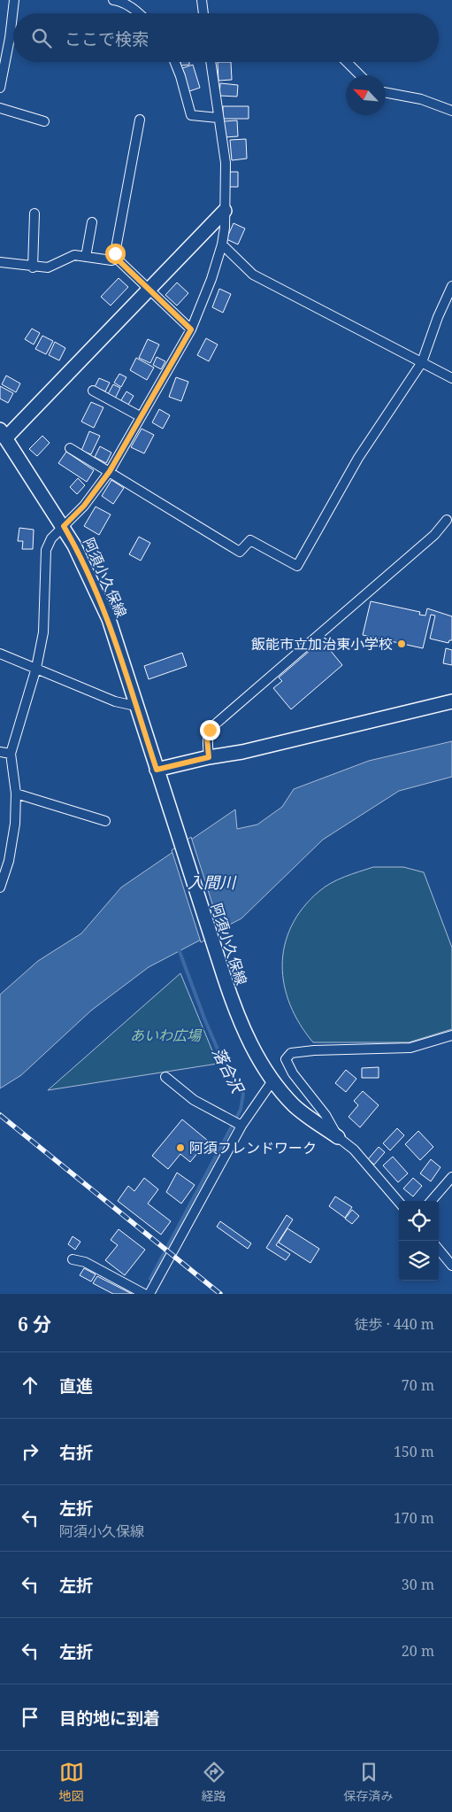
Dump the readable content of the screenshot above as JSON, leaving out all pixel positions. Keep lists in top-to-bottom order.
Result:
{
  "streets": {
    "street": ["阿須小久保線"]
  },
  "water": ["入間川", "落合沢"],
  "parks": ["あいわ広場"],
  "places": ["飯能市立加治東小学校", "阿須フレンドワーク"],
  "north": "top left",
  "page": {
    "search": "ここで検索",
    "heading": ["6 分", "徒歩 · 440 m"],
    "list": [
      ["直進", "70 m"],
      ["右折", "150 m"],
      ["左折", "阿須小久保線", "170 m"],
      ["左折", "30 m"],
      ["左折", "20 m"],
      "目的地に到着"
    ],
    "nav": ["地図", "経路", "保存済み"]
  }
}
